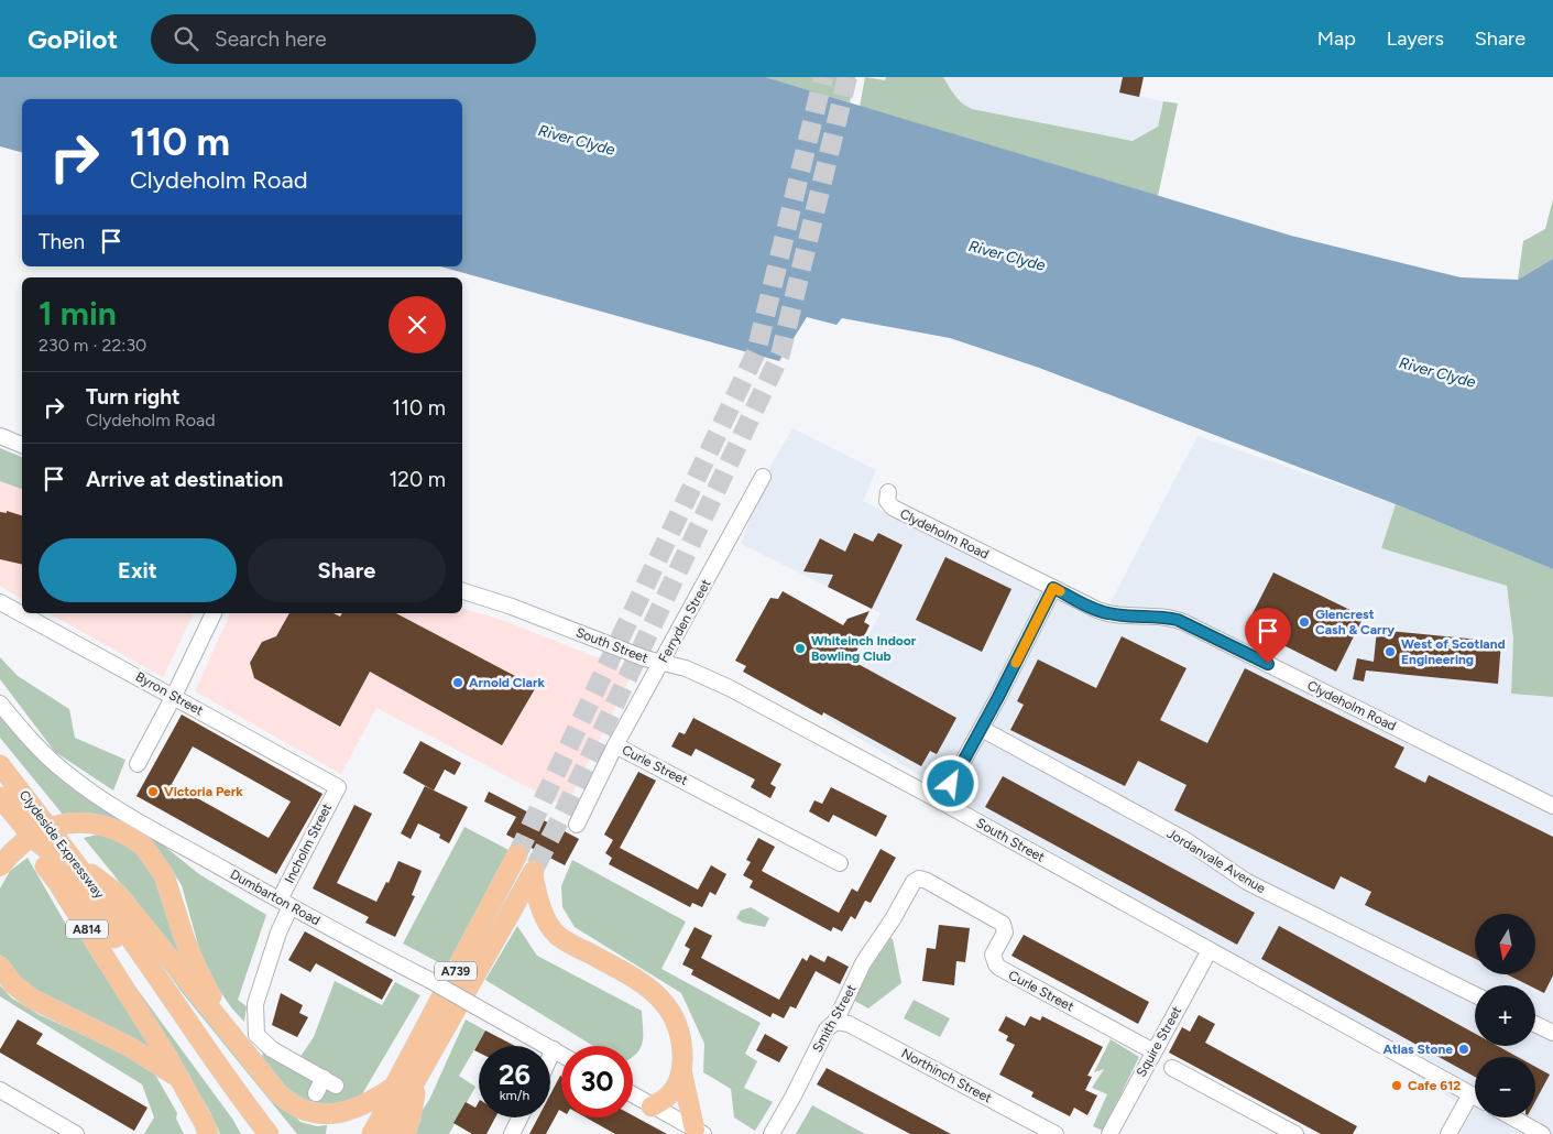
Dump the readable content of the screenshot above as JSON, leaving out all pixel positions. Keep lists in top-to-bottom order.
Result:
{
  "streets": {
    "main road": ["Clydeside Expressway", "A814", "A739"],
    "street": [
      "Clydeholm Road",
      "Ferryden Street",
      "South Street",
      "Byron Street",
      "Curle Street",
      "Incholm Street",
      "Jordanvale Avenue",
      "Dumbarton Road",
      "Smith Street",
      "Squire Street",
      "Northinch Street"
    ]
  },
  "crossings": [
    ["Ferryden Street", "South Street"],
    ["Ferryden Street", "Curle Street"],
    ["South Street", "Squire Street"],
    ["Byron Street", "Incholm Street"],
    ["Curle Street", "Smith Street"],
    ["Curle Street", "Squire Street"],
    ["Incholm Street", "Dumbarton Road"],
    ["Clydeside Expressway", "A814"],
    ["Smith Street", "Northinch Street"]
  ],
  "water": ["River Clyde"],
  "places": [
    "Glencrest Cash & Carry",
    "Whiteinch Indoor Bowling Club",
    "West of Scotland Engineering",
    "Arnold Clark",
    "Victoria Perk",
    "Atlas Stone",
    "Cafe 612"
  ],
  "north": "bottom",
  "page": {
    "header": "GoPilot",
    "search": "Search here",
    "nav": ["Map", "Layers", "Share"],
    "turn": ["110 m", "Clydeholm Road"],
    "then": "Then",
    "heading": ["1 min", "230 m · 22:30"],
    "list": [
      {
        "name": "Turn right",
        "note": "Clydeholm Road",
        "value": "110 m"
      },
      {
        "name": "Arrive at destination",
        "value": "120 m"
      }
    ],
    "buttons": ["Exit", "Share"],
    "map_buttons": ["+", "−"],
    "speed": "26 km/h",
    "limit": "30"
  }
}
